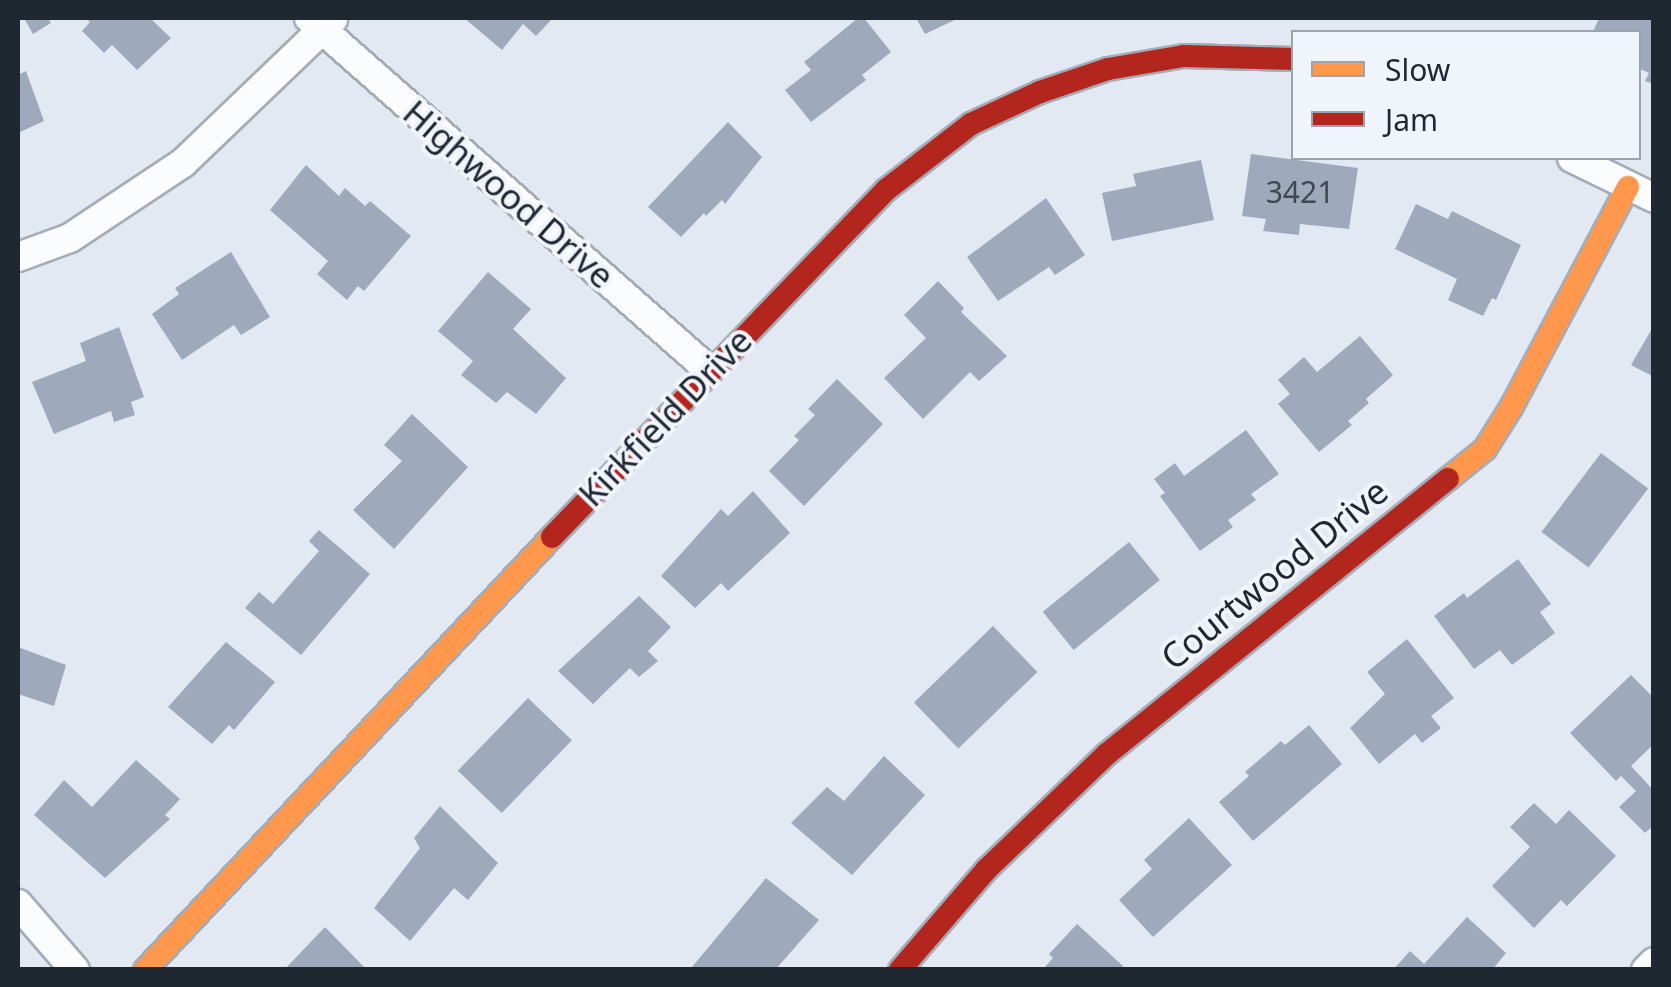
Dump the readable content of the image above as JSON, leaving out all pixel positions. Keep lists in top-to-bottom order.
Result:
{
  "streets": {
    "street": ["Highwood Drive", "Kirkfield Drive", "Courtwood Drive"]
  },
  "crossings": [
    ["Highwood Drive", "Kirkfield Drive"]
  ],
  "house_numbers": ["3421"],
  "legend": ["Slow", "Jam"]
}
